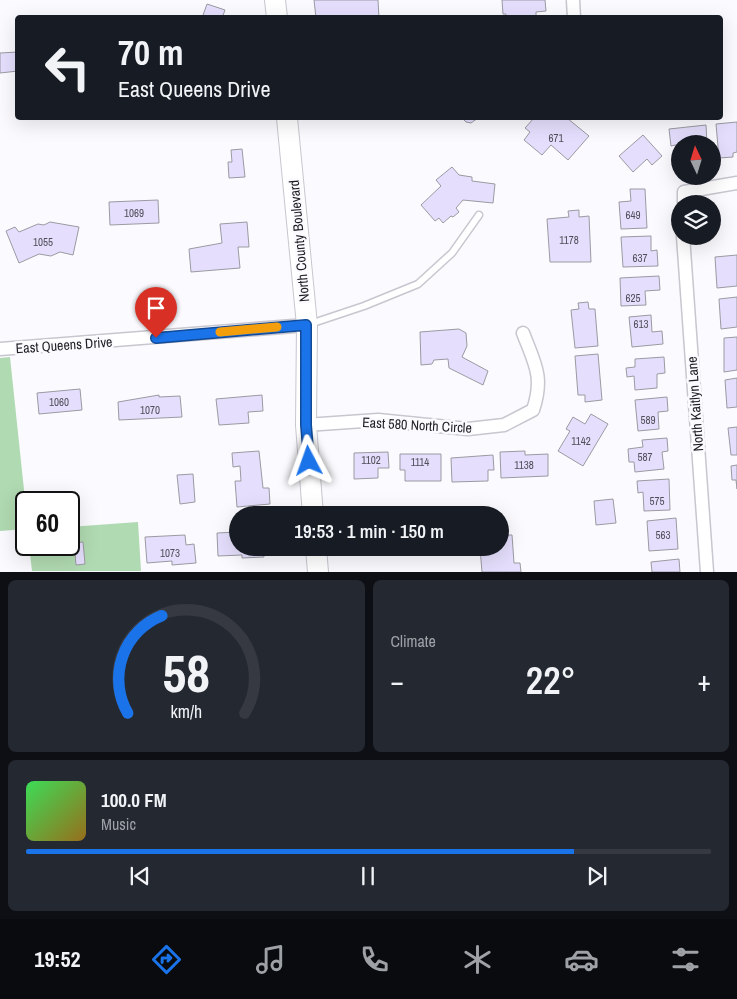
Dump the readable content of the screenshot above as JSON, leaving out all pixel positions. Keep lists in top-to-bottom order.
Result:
{
  "streets": {
    "main road": ["North County Boulevard"],
    "street": ["East Queens Drive", "North Kaitlyn Lane", "East 580 North Circle"]
  },
  "crossings": [
    ["North County Boulevard", "East Queens Drive"],
    ["North County Boulevard", "East 580 North Circle"]
  ],
  "house_numbers": [
    "671",
    "1069",
    "649",
    "1178",
    "1055",
    "637",
    "625",
    "613",
    "1060",
    "1070",
    "589",
    "1142",
    "587",
    "1102",
    "1114",
    "1138",
    "575",
    "563",
    "1073"
  ],
  "north": "top",
  "page": {
    "turn": ["70 m", "East Queens Drive"],
    "limit": "60",
    "trip": "19:53 · 1 min · 150 m",
    "tile": "Climate",
    "heat": ["−", "22°", "+"],
    "song": ["100.0 FM", "Music"],
    "tabs": "19:52",
    "gauge": ["58", "km/h"]
  }
}
